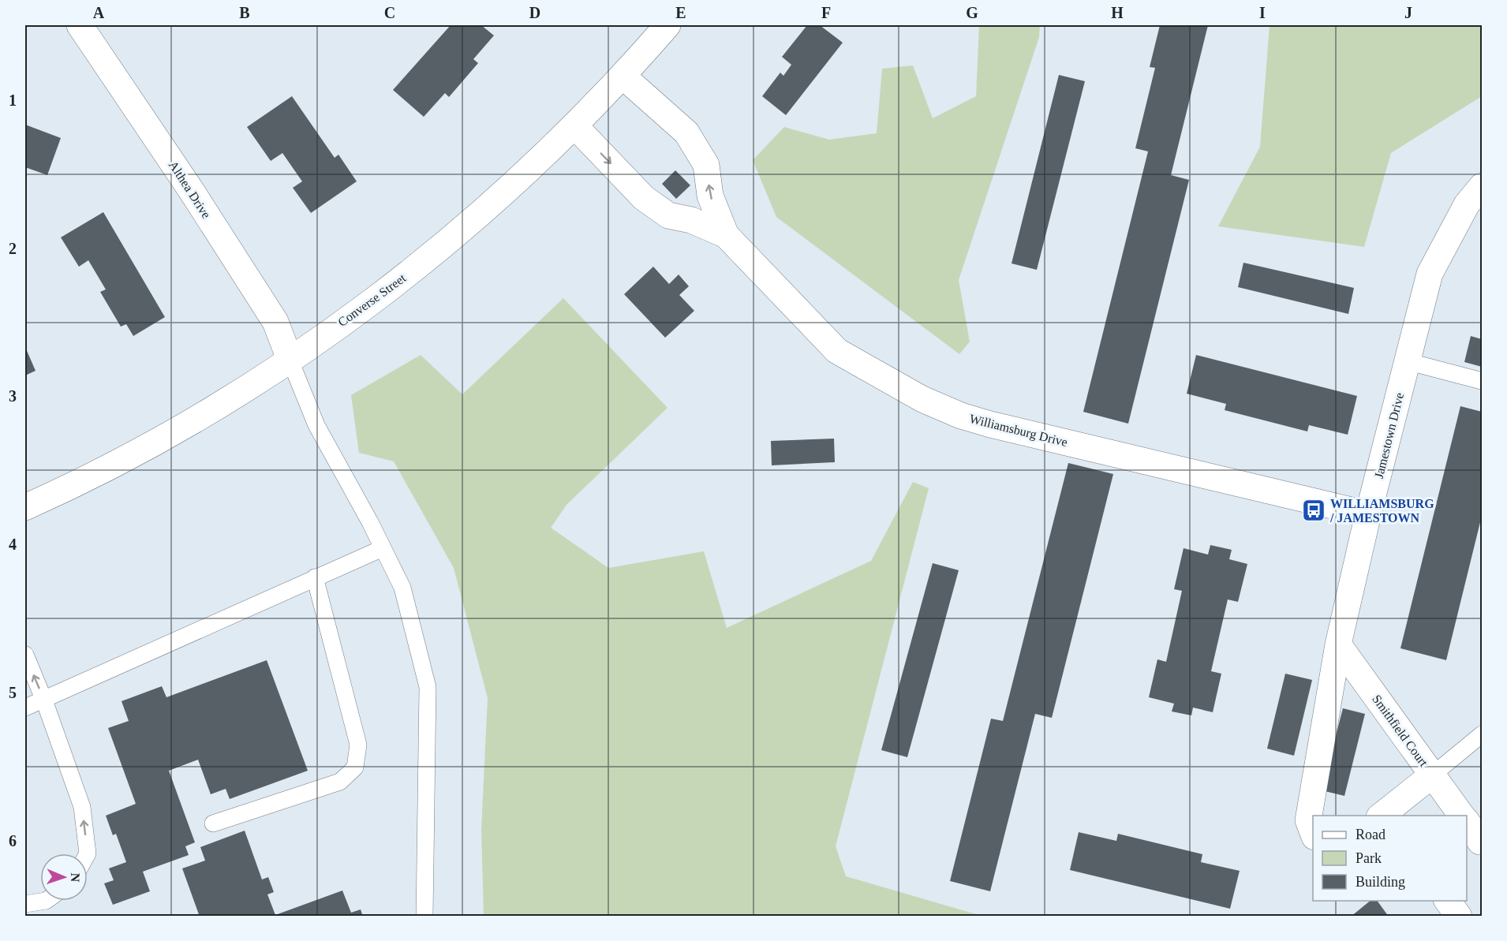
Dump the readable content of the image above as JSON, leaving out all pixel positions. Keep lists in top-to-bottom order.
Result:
{
  "streets": {
    "street": [
      "Althea Drive",
      "Converse Street",
      "Williamsburg Drive",
      "Jamestown Drive",
      "Smithfield Court"
    ]
  },
  "crossings": [
    ["Althea Drive", "Converse Street"],
    ["Converse Street", "Williamsburg Drive"],
    ["Williamsburg Drive", "Jamestown Drive"],
    ["Jamestown Drive", "Smithfield Court"]
  ],
  "places": {
    "bus stop": ["WILLIAMSBURG / JAMESTOWN"]
  },
  "legend": ["Road", "Park", "Building"],
  "north": "right",
  "grid": {
    "columns": [
      "A",
      "B",
      "C",
      "D",
      "E",
      "F",
      "G",
      "H",
      "I",
      "J"
    ],
    "rows": [
      "1",
      "2",
      "3",
      "4",
      "5",
      "6"
    ]
  }
}
